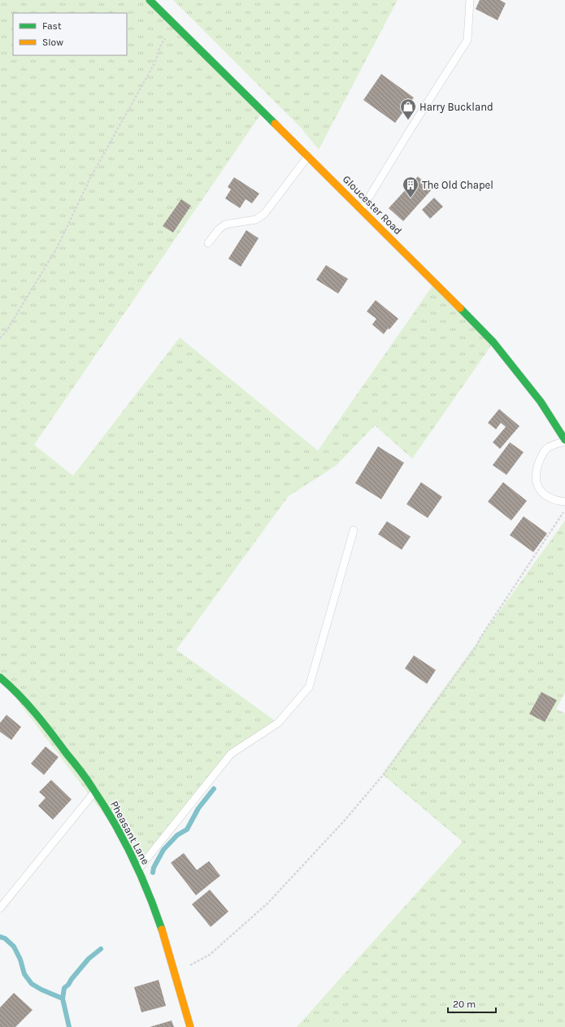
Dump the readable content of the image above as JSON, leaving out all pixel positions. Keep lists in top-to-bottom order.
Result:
{
  "streets": {
    "main road": ["Gloucester Road", "Pheasant Lane"]
  },
  "places": {
    "shop": ["Harry Buckland"],
    "building": ["The Old Chapel"]
  },
  "legend": ["Fast", "Slow"],
  "scale_bar": "20 m"
}
